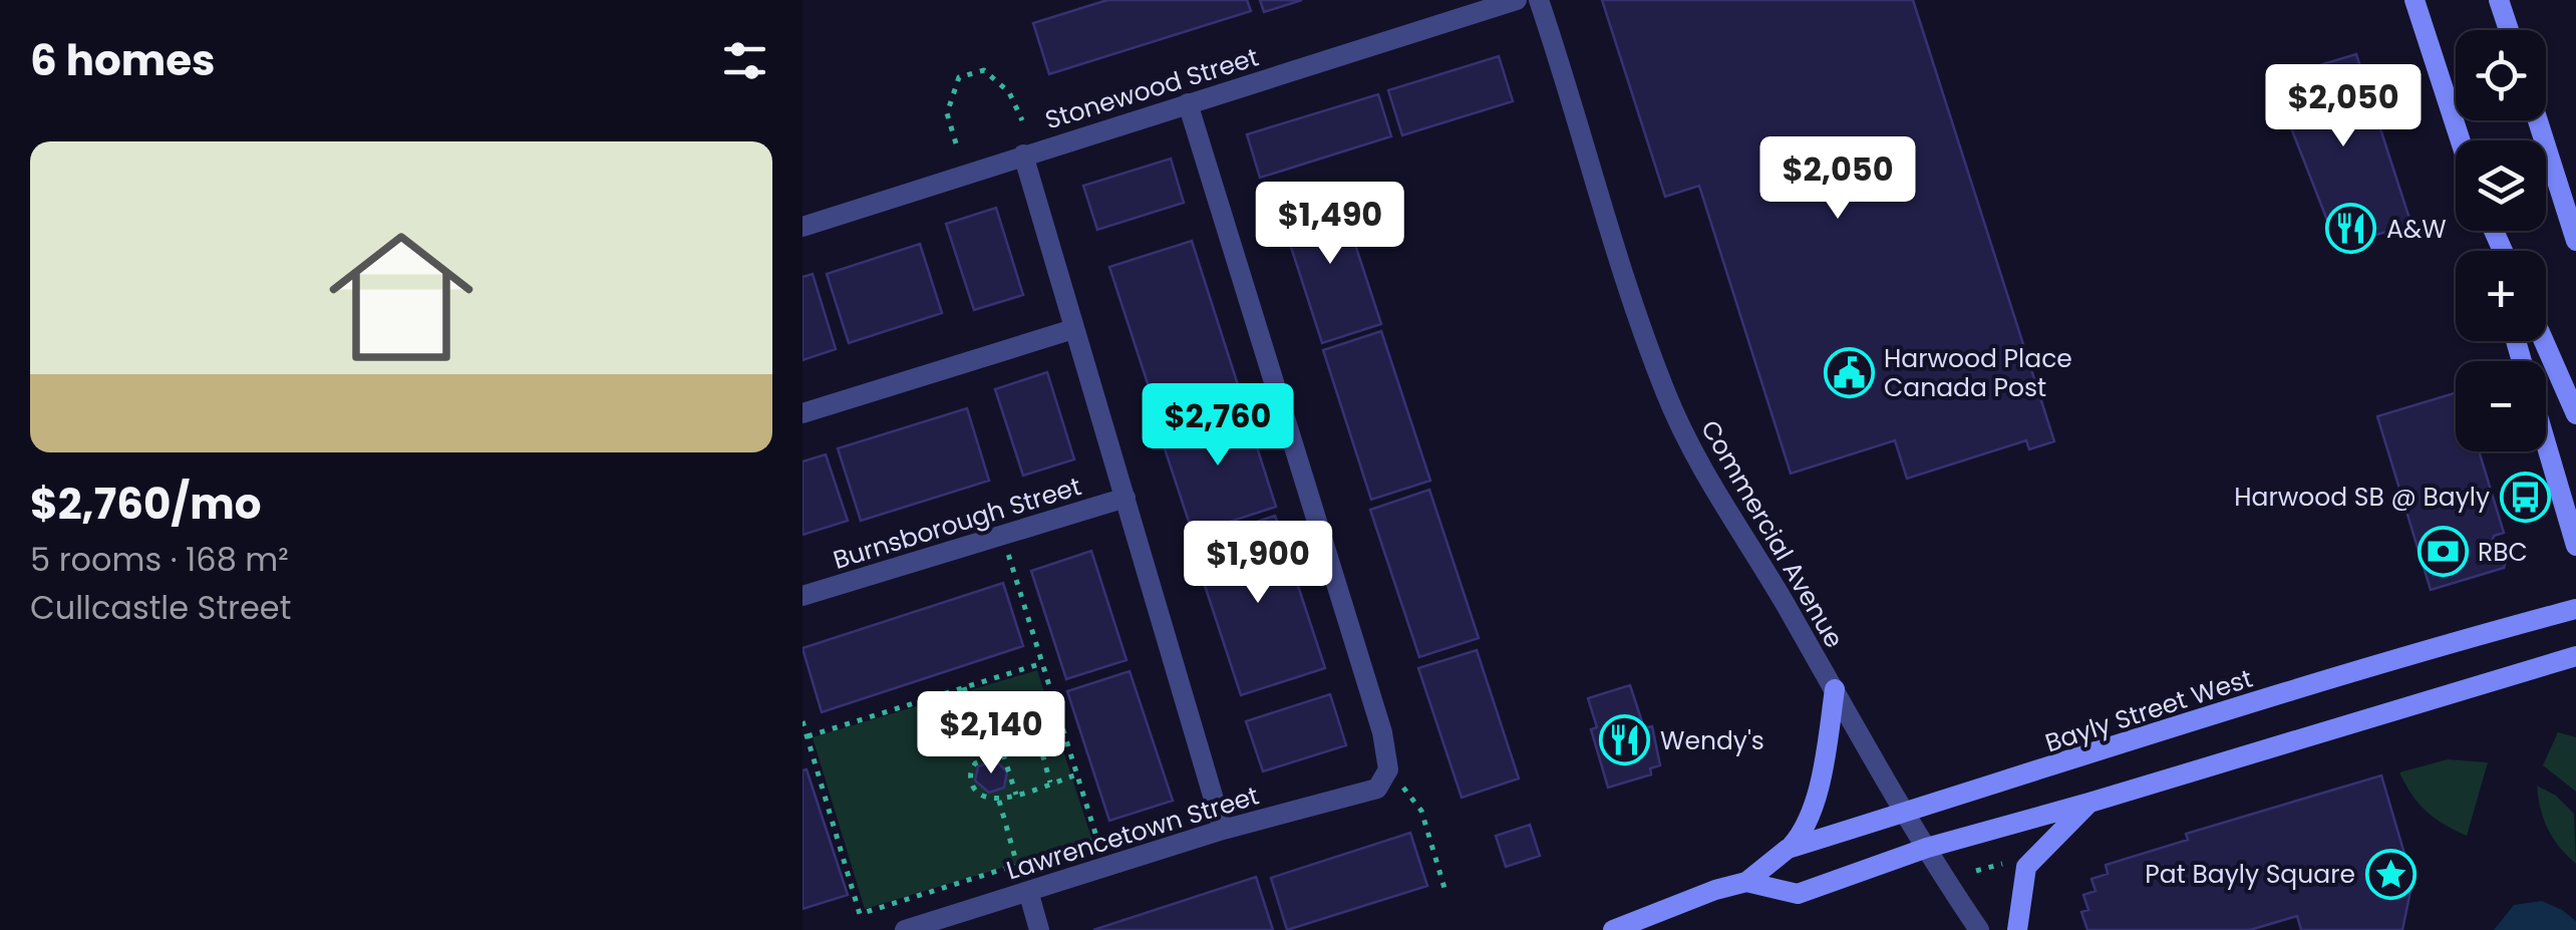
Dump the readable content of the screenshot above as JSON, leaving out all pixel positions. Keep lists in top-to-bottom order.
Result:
{
  "streets": {
    "main road": ["Bayly Street West"],
    "street": [
      "Stonewood Street",
      "Burnsborough Street",
      "Commercial Avenue",
      "Lawrencetown Street"
    ]
  },
  "crossings": [
    ["Commercial Avenue", "Bayly Street West"]
  ],
  "places": {
    "restaurant": ["A&W", "Wendy's"],
    "public building": ["Harwood Place Canada Post"],
    "bus stop": ["Harwood SB @ Bayly"],
    "bank": ["RBC"],
    "place": ["Pat Bayly Square"]
  },
  "page": {
    "heading": "6 homes",
    "map_buttons": ["+", "−"],
    "price": [
      "$2,050",
      "$2,050",
      "$1,490",
      "$2,760",
      "$1,900",
      "$2,140"
    ],
    "list": [
      {
        "name": "$2,760/mo",
        "note": "5 rooms · 168 m² · Cullcastle Street"
      }
    ]
  }
}
